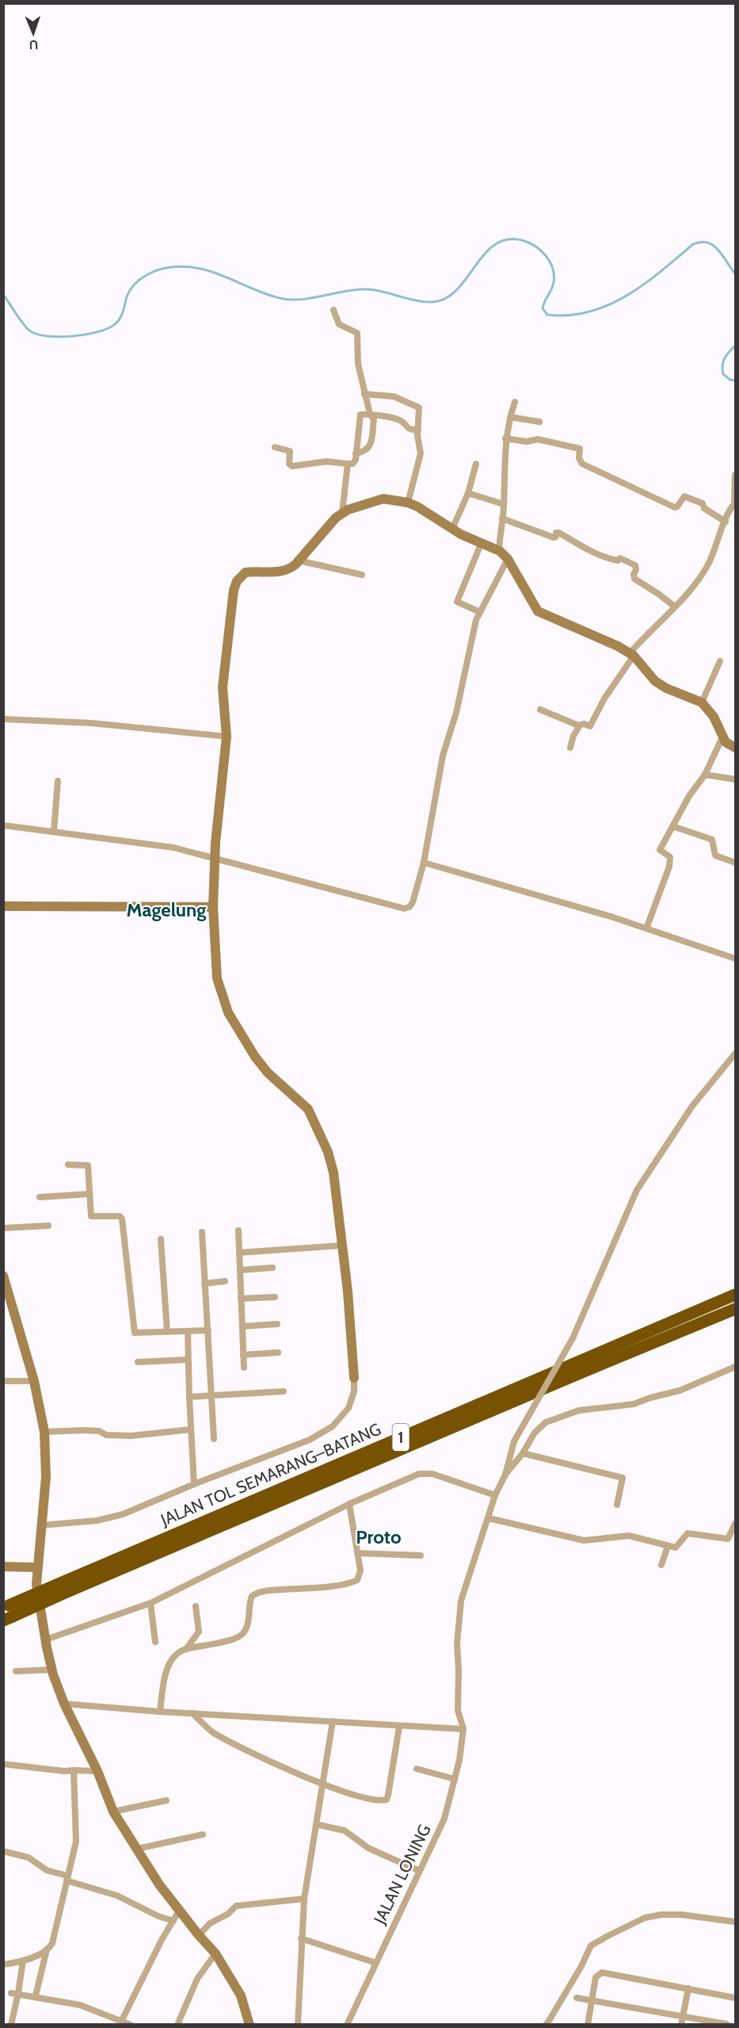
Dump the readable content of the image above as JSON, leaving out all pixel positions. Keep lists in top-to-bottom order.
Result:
{
  "streets": {
    "highway": ["1", "JALAN TOL SEMARANG–BATANG"],
    "street": ["JALAN LONING"]
  },
  "districts": ["Magelung", "Proto"],
  "north": "bottom"
}
